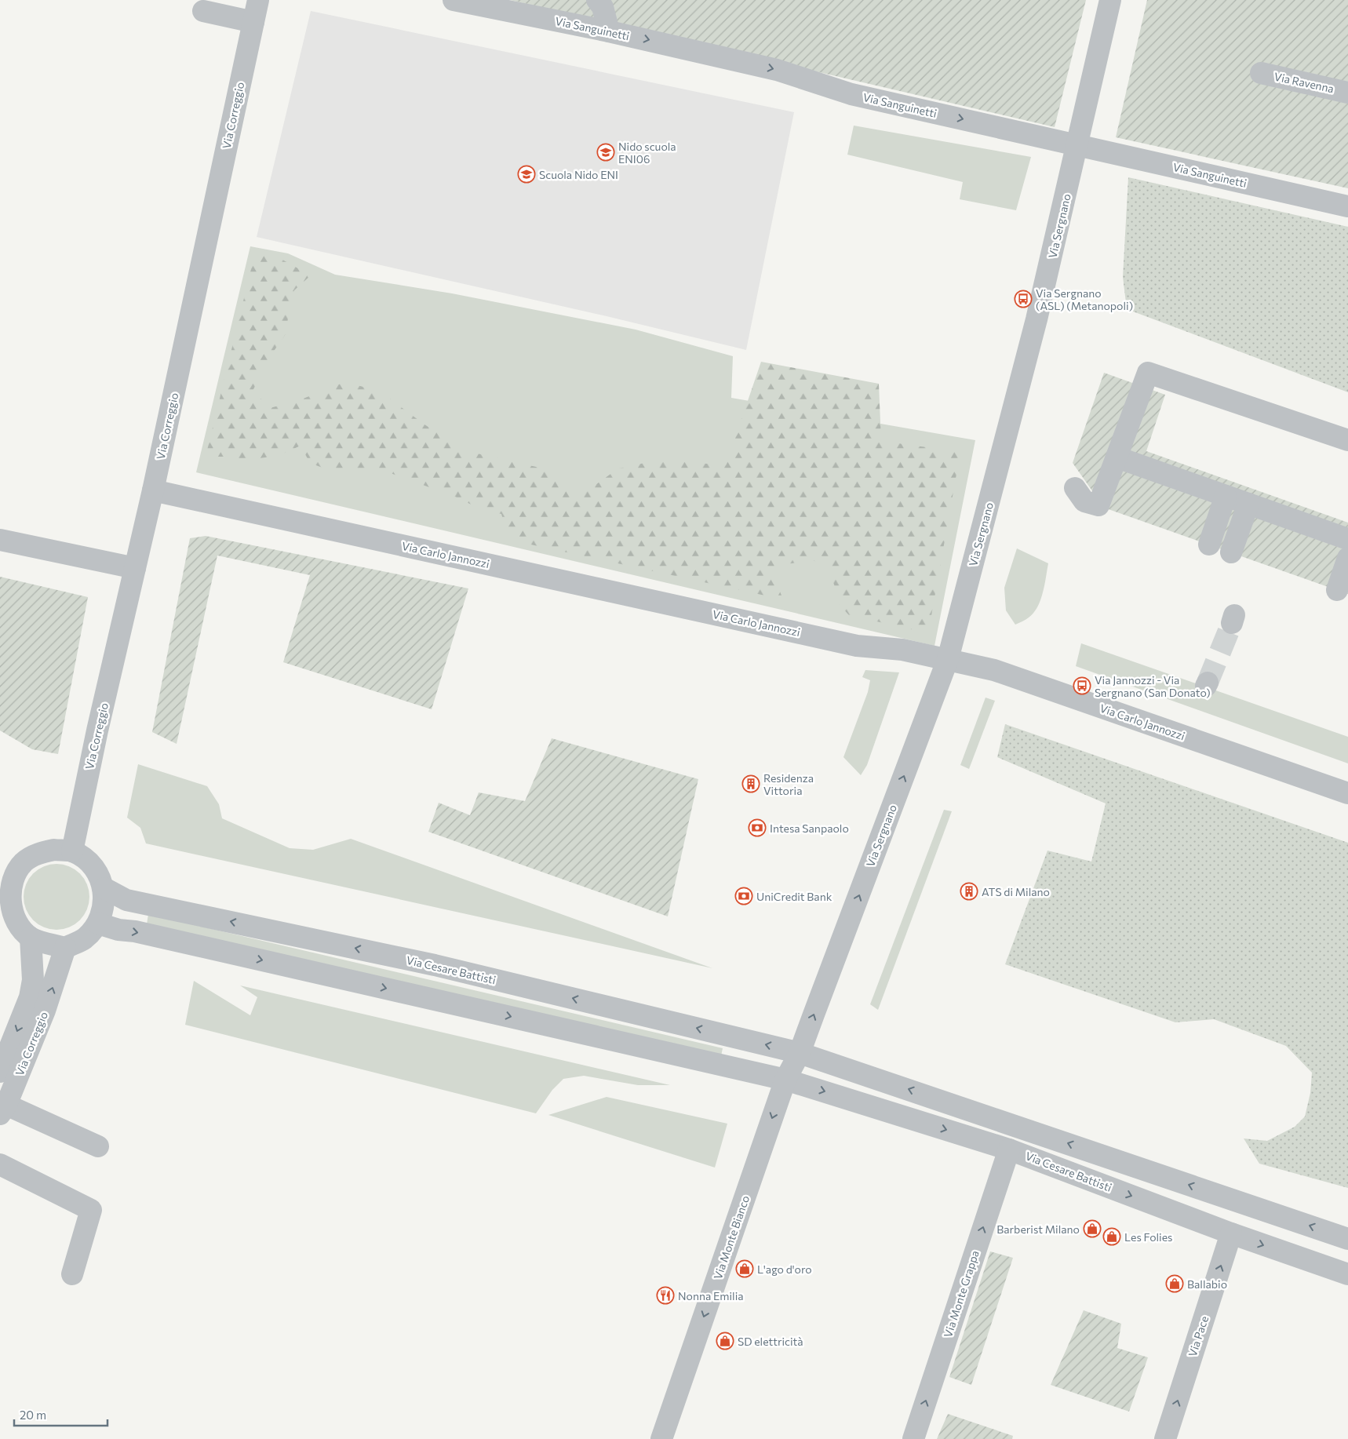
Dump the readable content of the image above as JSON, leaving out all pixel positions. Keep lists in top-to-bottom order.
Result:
{
  "streets": {
    "street": [
      "Via Sanguinetti",
      "Via Ravenna",
      "Via Correggio",
      "Via Sergnano",
      "Via Carlo Jannozzi",
      "Via Cesare Battisti",
      "Via Monte Bianco",
      "Via Monte Grappa",
      "Via Pace"
    ]
  },
  "crossings": [
    ["Via Sanguinetti", "Via Sergnano"],
    ["Via Correggio", "Via Carlo Jannozzi"],
    ["Via Correggio", "Via Cesare Battisti"],
    ["Via Sergnano", "Via Carlo Jannozzi"],
    ["Via Sergnano", "Via Cesare Battisti"],
    ["Via Cesare Battisti", "Via Monte Bianco"],
    ["Via Cesare Battisti", "Via Monte Grappa"],
    ["Via Cesare Battisti", "Via Pace"]
  ],
  "one_way": [
    "Via Sanguinetti",
    "Via Sergnano",
    "Via Monte Bianco",
    "Via Monte Grappa",
    "Via Pace"
  ],
  "places": {
    "school or university": ["Nido scuola ENI06", "Scuola Nido ENI"],
    "bus stop": ["Via Sergnano (ASL) (Metanopoli)", "Via Jannozzi - Via Sergnano (San Donato)"],
    "building": ["Residenza Vittoria", "ATS di Milano"],
    "bank": ["Intesa Sanpaolo", "UniCredit Bank"],
    "shop": [
      "Barberist Milano",
      "Les Folies",
      "L'ago d'oro",
      "Ballabio",
      "SD elettricità"
    ],
    "restaurant": ["Nonna Emilia"]
  },
  "scale_bar": "20 m"
}
